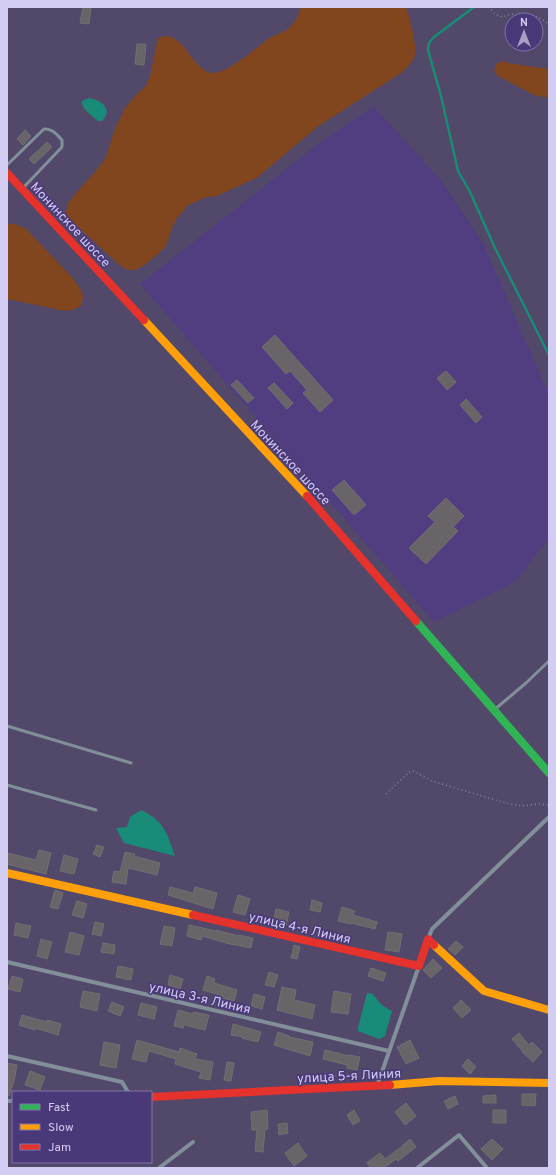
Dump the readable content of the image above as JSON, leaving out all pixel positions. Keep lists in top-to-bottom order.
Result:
{
  "streets": {
    "street": [
      "Монинское шоссе",
      "улица 4-я Линия",
      "улица 3-я Линия",
      "улица 5-я Линия"
    ]
  },
  "legend": ["Fast", "Slow", "Jam"],
  "north": "top"
}
